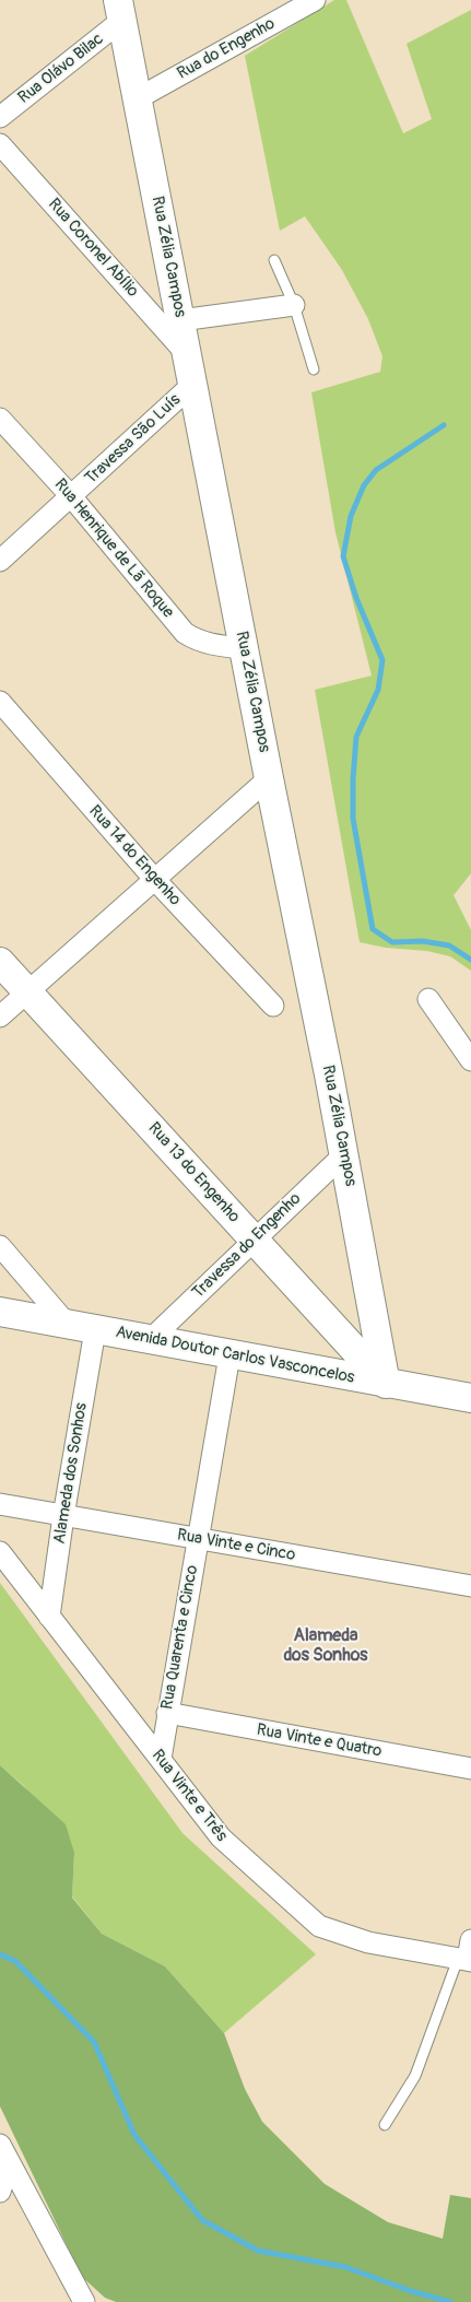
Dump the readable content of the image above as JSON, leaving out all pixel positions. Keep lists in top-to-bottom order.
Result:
{
  "streets": {
    "street": [
      "Rua do Engenho",
      "Rua Olávo Bilac",
      "Rua Coronel Abílio",
      "Rua Zélia Campos",
      "Travessa São Luís",
      "Rua Henrique de Lã Roque",
      "Rua 14 do Engenho",
      "Rua 13 do Engenho",
      "Travessa do Engenho",
      "Avenida Doutor Carlos Vasconcelos",
      "Alameda dos Sonhos",
      "Rua Vinte e Cinco",
      "Rua Quarenta e Cinco",
      "Rua Vinte e Quatro",
      "Rua Vinte e Três"
    ]
  },
  "crossings": [
    ["Rua do Engenho", "Rua Zélia Campos"],
    ["Rua Olávo Bilac", "Rua Zélia Campos"],
    ["Rua Coronel Abílio", "Rua Zélia Campos"],
    ["Rua Zélia Campos", "Travessa São Luís"],
    ["Rua Zélia Campos", "Rua Henrique de Lã Roque"],
    ["Rua Zélia Campos", "Rua 13 do Engenho"],
    ["Rua Zélia Campos", "Travessa do Engenho"],
    ["Rua Zélia Campos", "Avenida Doutor Carlos Vasconcelos"],
    ["Travessa São Luís", "Rua Henrique de Lã Roque"],
    ["Rua 13 do Engenho", "Travessa do Engenho"],
    ["Rua 13 do Engenho", "Avenida Doutor Carlos Vasconcelos"],
    ["Travessa do Engenho", "Avenida Doutor Carlos Vasconcelos"],
    ["Avenida Doutor Carlos Vasconcelos", "Alameda dos Sonhos"],
    ["Avenida Doutor Carlos Vasconcelos", "Rua Quarenta e Cinco"],
    ["Alameda dos Sonhos", "Rua Vinte e Cinco"],
    ["Alameda dos Sonhos", "Rua Vinte e Três"],
    ["Rua Vinte e Cinco", "Rua Quarenta e Cinco"],
    ["Rua Quarenta e Cinco", "Rua Vinte e Quatro"],
    ["Rua Quarenta e Cinco", "Rua Vinte e Três"]
  ],
  "districts": ["Alameda dos Sonhos"]
}
